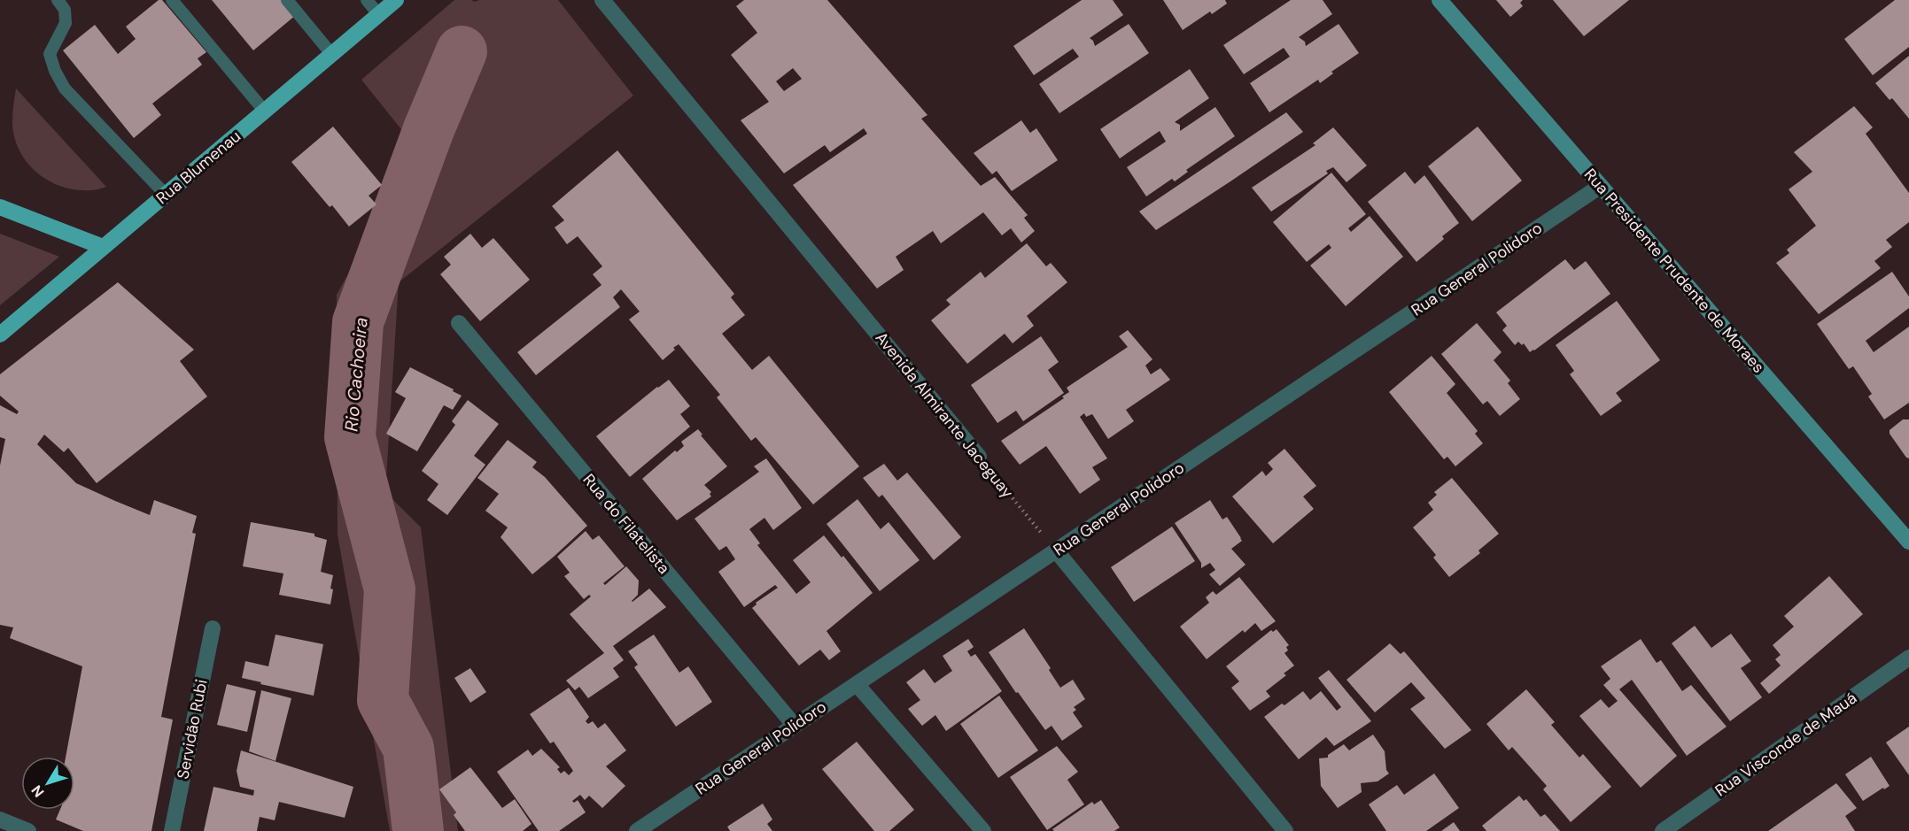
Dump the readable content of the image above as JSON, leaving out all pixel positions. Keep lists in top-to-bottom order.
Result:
{
  "streets": {
    "main road": ["Rua Blumenau", "Rua Presidente Prudente de Moraes"],
    "street": [
      "Rua General Polidoro",
      "Avenida Almirante Jaceguay",
      "Rua do Filatelista",
      "Servidão Rubi",
      "Rua Visconde de Mauá"
    ]
  },
  "crossings": [
    ["Rua General Polidoro", "Rua Presidente Prudente de Moraes"],
    ["Rua General Polidoro", "Avenida Almirante Jaceguay"],
    ["Rua General Polidoro", "Rua do Filatelista"]
  ],
  "water": ["Rio Cachoeira"],
  "north": "bottom left"
}
